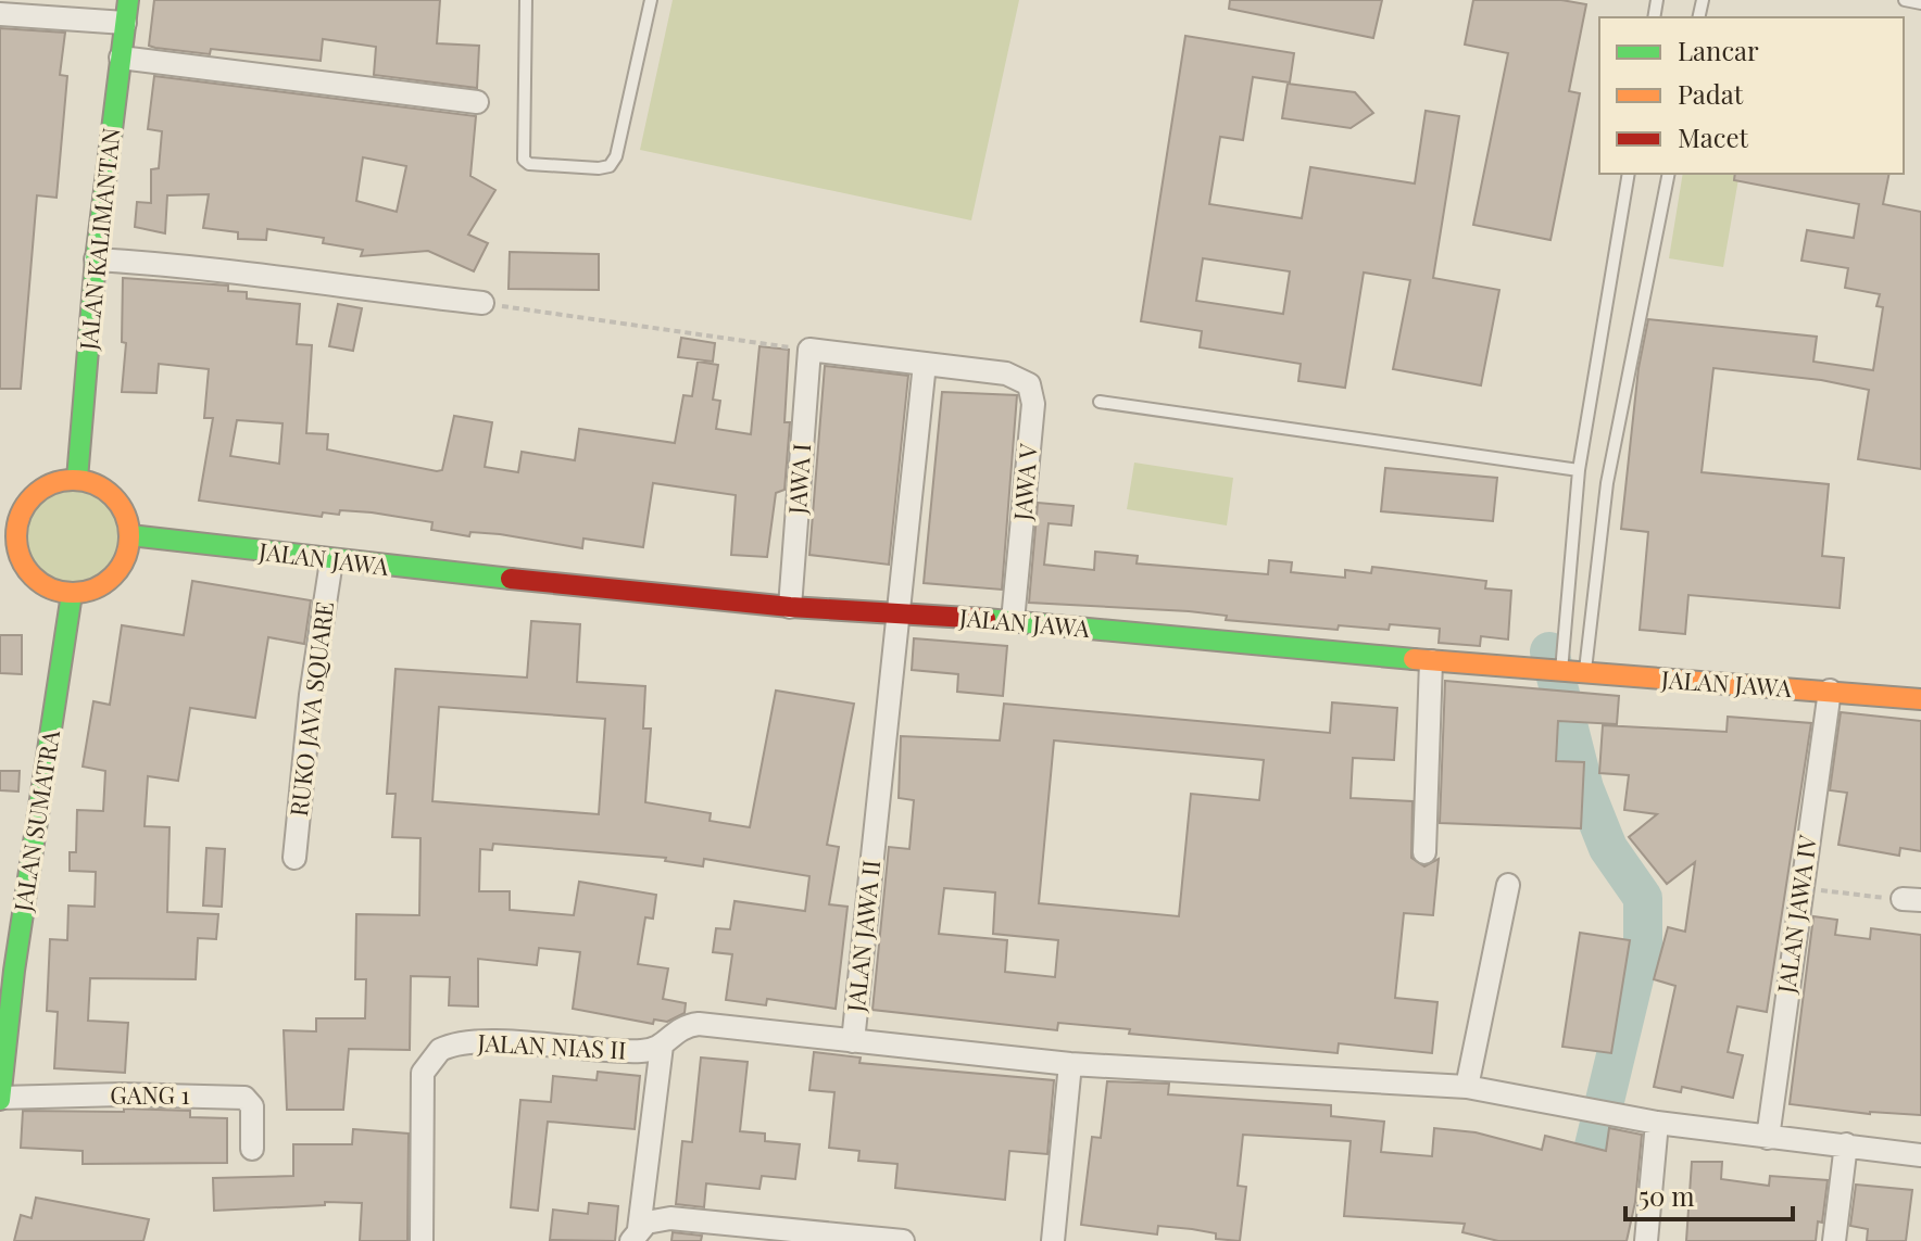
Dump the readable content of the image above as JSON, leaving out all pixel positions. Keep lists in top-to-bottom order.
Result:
{
  "streets": {
    "main road": ["JALAN KALIMANTAN", "JALAN JAWA", "JALAN SUMATRA"],
    "street": [
      "JAWA I",
      "JAWA V",
      "RUKO JAVA SQUARE",
      "JALAN JAWA IV",
      "JALAN JAWA II",
      "JALAN NIAS II",
      "GANG 1"
    ]
  },
  "crossings": [
    ["JALAN KALIMANTAN", "JALAN JAWA"],
    ["JALAN KALIMANTAN", "JALAN SUMATRA"],
    ["JAWA I", "JALAN JAWA"],
    ["JAWA V", "JALAN JAWA"],
    ["JAWA V", "JALAN JAWA II"],
    ["JALAN JAWA", "RUKO JAVA SQUARE"],
    ["JALAN JAWA", "JALAN SUMATRA"],
    ["JALAN JAWA", "JALAN JAWA IV"],
    ["JALAN JAWA", "JALAN JAWA II"],
    ["JALAN SUMATRA", "GANG 1"],
    ["JALAN JAWA IV", "JALAN JAWA II"],
    ["JALAN JAWA II", "JALAN NIAS II"]
  ],
  "legend": ["Lancar", "Padat", "Macet"],
  "scale_bar": "50 m"
}
